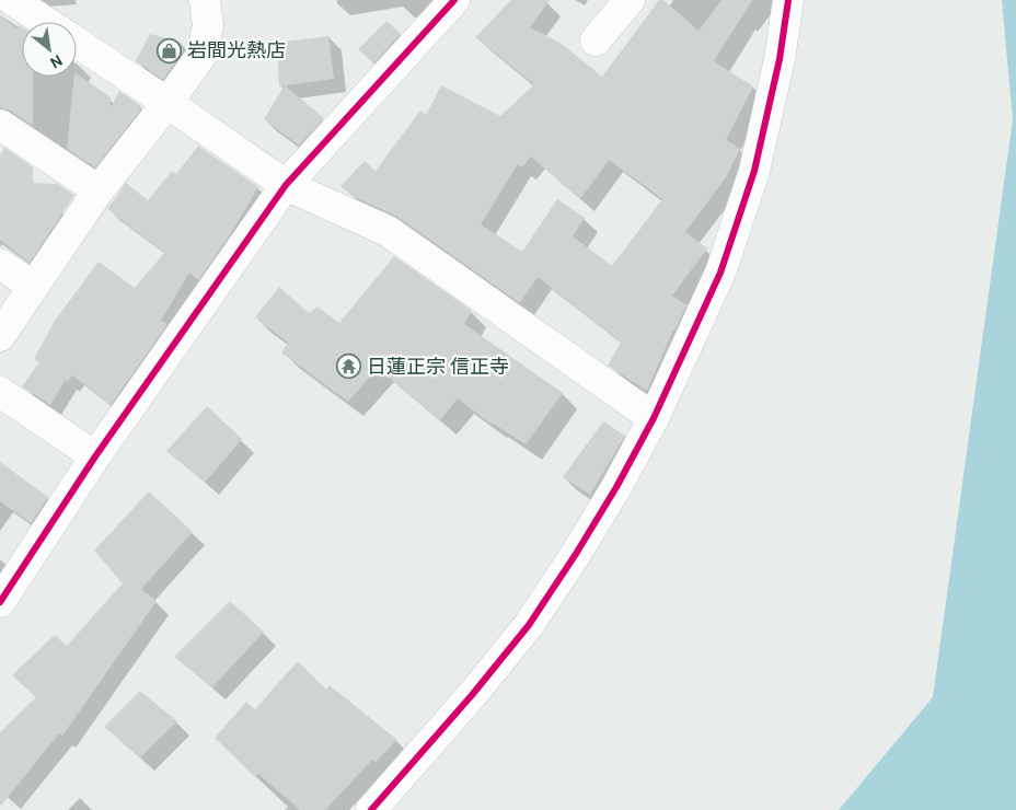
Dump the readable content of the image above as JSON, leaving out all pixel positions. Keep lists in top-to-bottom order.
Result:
{
  "places": {
    "shop": ["岩間光熱店"],
    "temple": ["日蓮正宗 信正寺"]
  },
  "north": "bottom right"
}
